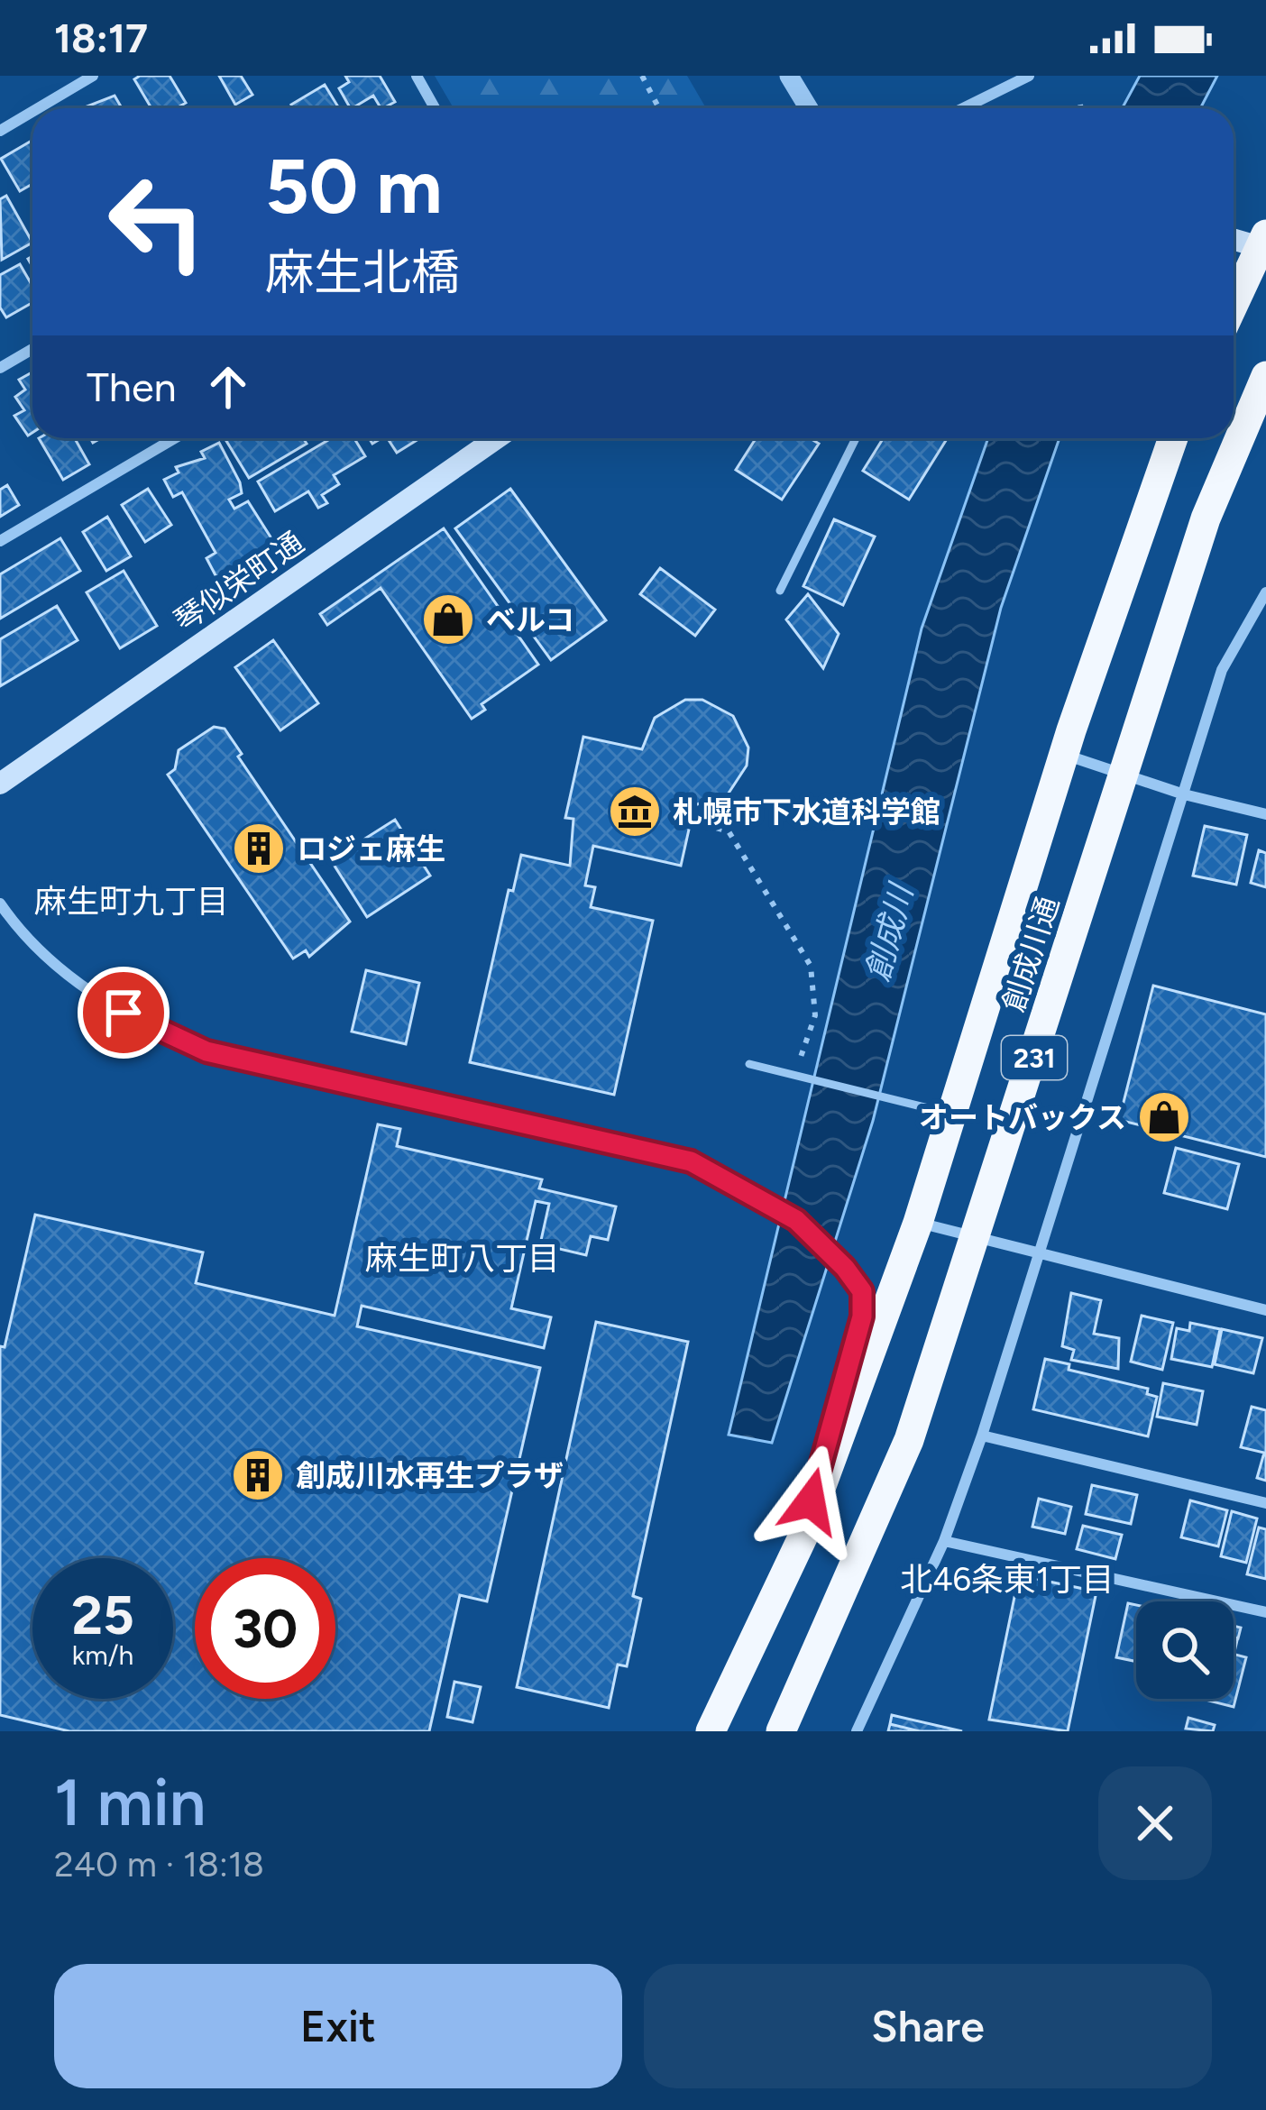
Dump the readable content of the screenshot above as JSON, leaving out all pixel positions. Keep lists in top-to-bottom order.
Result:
{
  "streets": {
    "highway": ["創成川通", "231"],
    "main road": ["琴似栄町通"]
  },
  "districts": ["麻生町九丁目", "麻生町八丁目", "北46条東1丁目"],
  "water": ["創成川"],
  "places": {
    "shop": ["ベルコ", "オートバックス"],
    "museum": ["札幌市下水道科学館"],
    "building": ["ロジェ麻生", "創成川水再生プラザ"]
  },
  "page": {
    "status": "18:17",
    "turn": ["50 m", "麻生北橋"],
    "then": "Then",
    "speed": "25 km/h",
    "limit": "30",
    "heading": ["1 min", "240 m · 18:18"],
    "buttons": ["Exit", "Share"]
  }
}
